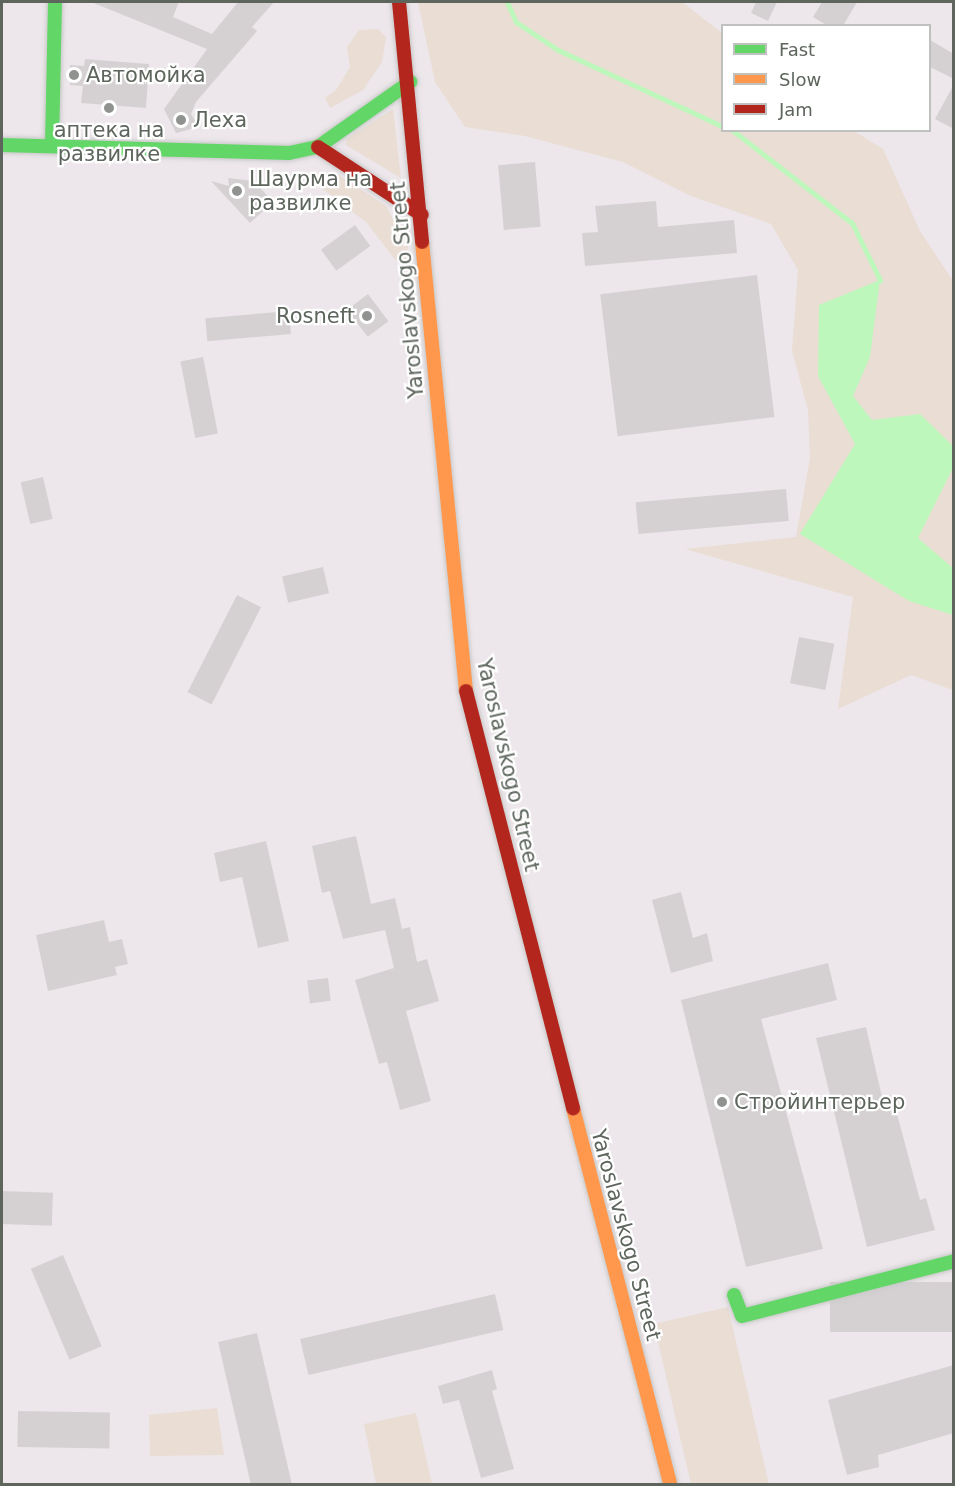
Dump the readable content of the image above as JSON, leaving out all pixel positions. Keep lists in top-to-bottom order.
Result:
{
  "streets": {
    "street": ["Yaroslavskogo Street"]
  },
  "places": [
    "Автомойка",
    "аптека на развилке",
    "Леха",
    "Шаурма на развилке",
    "Rosneft",
    "Стройинтерьер"
  ],
  "legend": ["Fast", "Slow", "Jam"]
}
